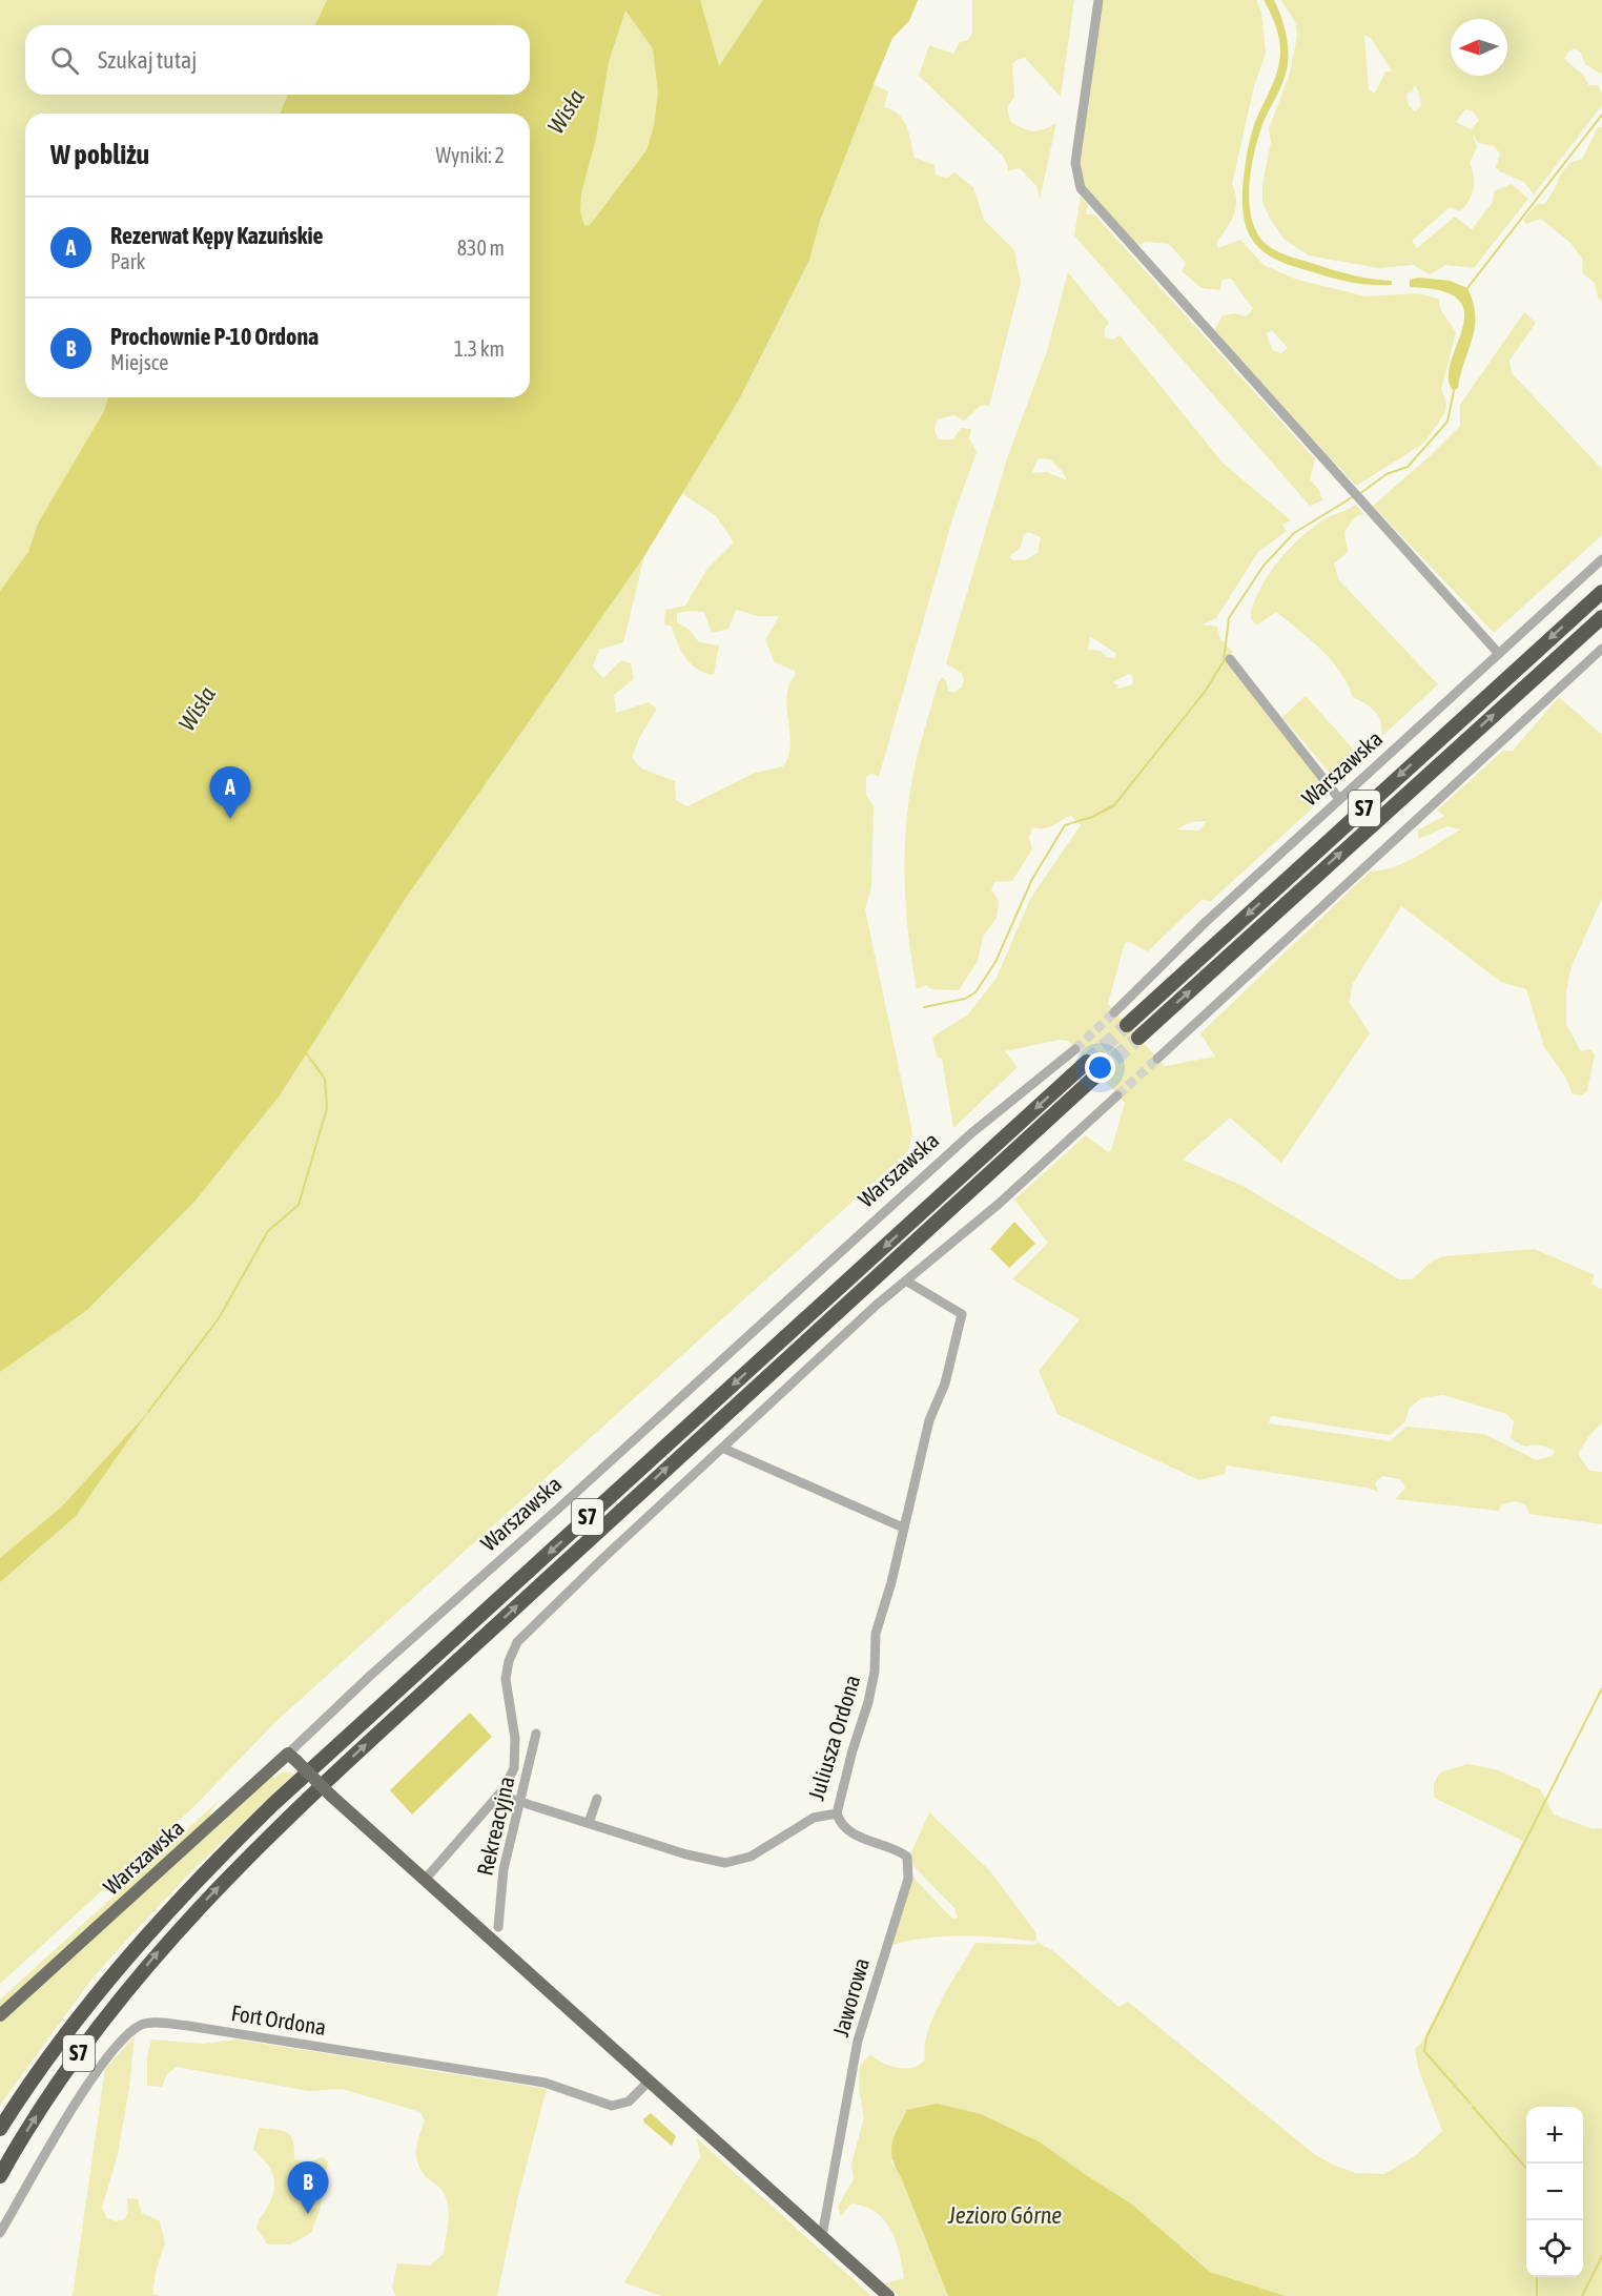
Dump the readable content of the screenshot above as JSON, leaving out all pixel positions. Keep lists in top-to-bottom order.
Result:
{
  "streets": {
    "highway": ["S7"],
    "main road": ["Warszawska"],
    "street": [
      "Juliusza Ordona",
      "Rekreacyjna",
      "Jaworowa",
      "Fort Ordona"
    ]
  },
  "crossings": [
    ["Juliusza Ordona", "Rekreacyjna"],
    ["Juliusza Ordona", "Jaworowa"]
  ],
  "water": ["Wisła", "Jezioro Górne"],
  "north": "left",
  "page": {
    "search": "Szukaj tutaj",
    "heading": ["W pobliżu", "Wyniki: 2"],
    "list": [
      {
        "mark": "A",
        "name": "Rezerwat Kępy Kazuńskie",
        "note": "Park",
        "value": "830 m"
      },
      {
        "mark": "B",
        "name": "Prochownie P-10 Ordona",
        "note": "Miejsce",
        "value": "1.3 km"
      }
    ],
    "pins": ["A", "B"],
    "map_buttons": ["+", "−"]
  }
}
